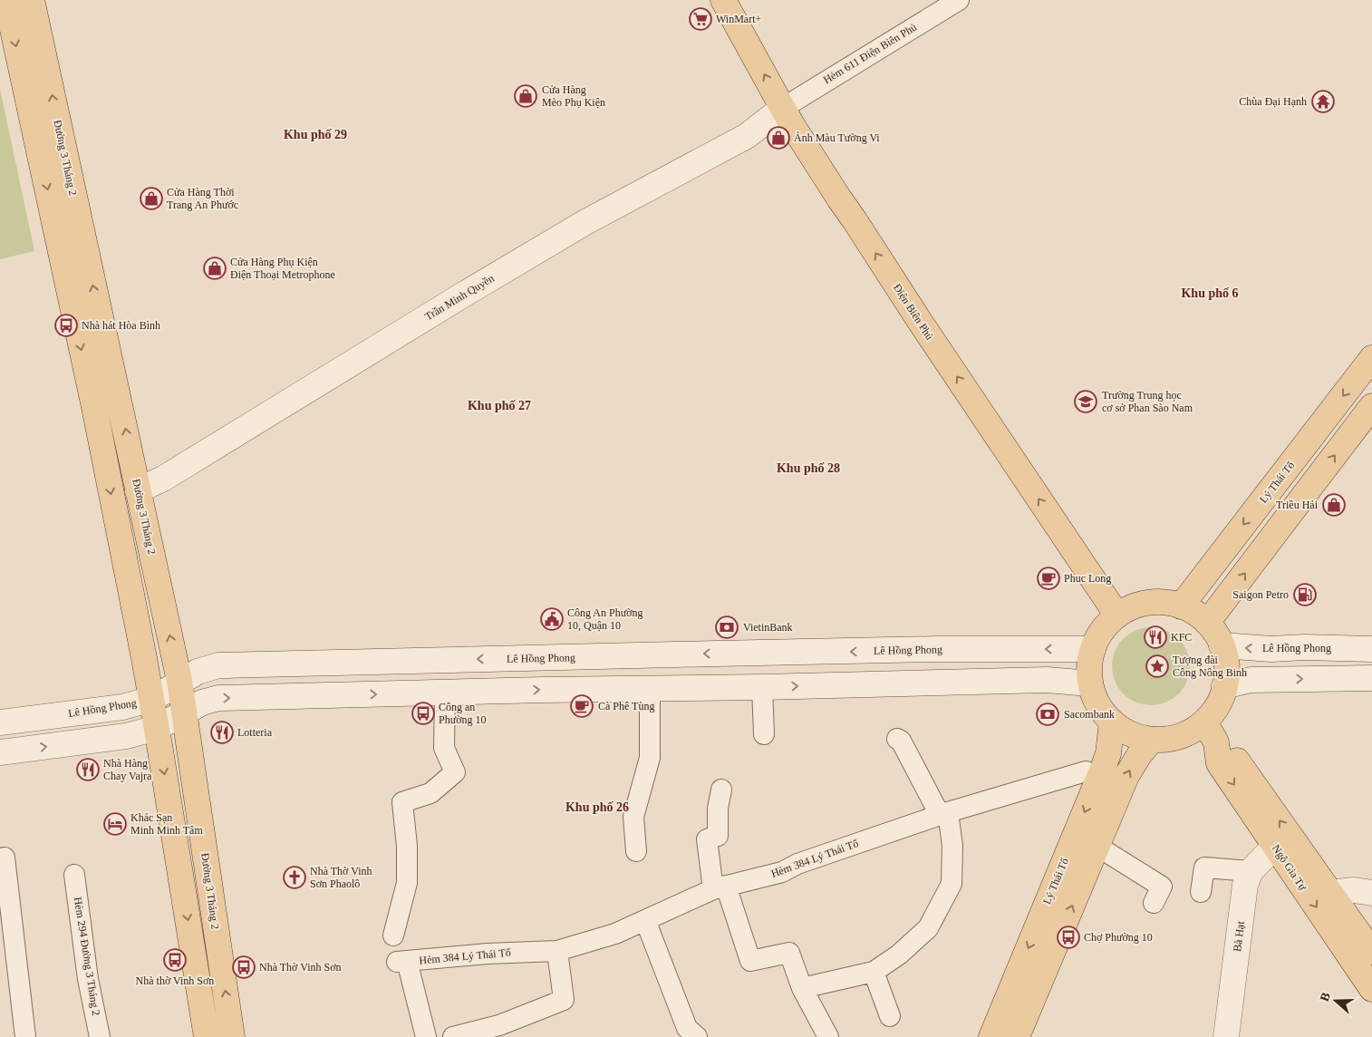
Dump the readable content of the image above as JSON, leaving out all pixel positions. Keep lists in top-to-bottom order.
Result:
{
  "streets": {
    "main road": [
      "Đường 3 Tháng 2",
      "Trần Minh Quyền",
      "Điện Biên Phủ",
      "Lý Thái Tổ",
      "Lê Hồng Phong",
      "Ngô Gia Tự",
      "Bà Hạt"
    ],
    "street": ["Hẻm 611 Điện Biên Phủ", "Hẻm 384 Lý Thái Tổ", "Hẻm 294 Đường 3 Tháng 2"]
  },
  "crossings": [
    ["Hẻm 611 Điện Biên Phủ", "Trần Minh Quyền"],
    ["Hẻm 611 Điện Biên Phủ", "Điện Biên Phủ"],
    ["Đường 3 Tháng 2", "Trần Minh Quyền"],
    ["Đường 3 Tháng 2", "Lê Hồng Phong"],
    ["Trần Minh Quyền", "Điện Biên Phủ"],
    ["Điện Biên Phủ", "Lý Thái Tổ"],
    ["Điện Biên Phủ", "Lê Hồng Phong"],
    ["Điện Biên Phủ", "Ngô Gia Tự"],
    ["Lý Thái Tổ", "Lê Hồng Phong"],
    ["Lý Thái Tổ", "Hẻm 384 Lý Thái Tổ"],
    ["Lý Thái Tổ", "Ngô Gia Tự"],
    ["Lê Hồng Phong", "Ngô Gia Tự"],
    ["Ngô Gia Tự", "Bà Hạt"]
  ],
  "one_way": ["Điện Biên Phủ"],
  "districts": [
    "Khu phố 29",
    "Khu phố 6",
    "Khu phố 27",
    "Khu phố 28",
    "Khu phố 26"
  ],
  "places": {
    "supermarket": ["WinMart+"],
    "shop": [
      "Cửa Hàng Mèo Phụ Kiện",
      "Ảnh Màu Tường Vi",
      "Cửa Hàng Thời Trang An Phước",
      "Cửa Hàng Phụ Kiện Điện Thoại Metrophone",
      "Triều Hải"
    ],
    "temple": ["Chùa Đại Hạnh"],
    "bus stop": [
      "Nhà hát Hòa Bình",
      "Công an Phường 10",
      "Chợ Phường 10",
      "Nhà thờ Vinh Sơn",
      "Nhà Thờ Vinh Sơn"
    ],
    "school or university": ["Trường Trung học cơ sở Phan Sào Nam"],
    "cafe": ["Phuc Long", "Cà Phê Tùng"],
    "fuel station": ["Saigon Petro"],
    "public building": ["Công An Phường 10, Quận 10"],
    "bank": ["VietinBank", "Sacombank"],
    "restaurant": ["KFC", "Lotteria", "Nhà Hàng Chay Vajra"],
    "place": ["Tượng đài Công Nông Binh"],
    "hotel": ["Khác Sạn Minh Minh Tâm"],
    "church": ["Nhà Thờ Vinh Sơn Phaolô"]
  },
  "north": "left"
}
